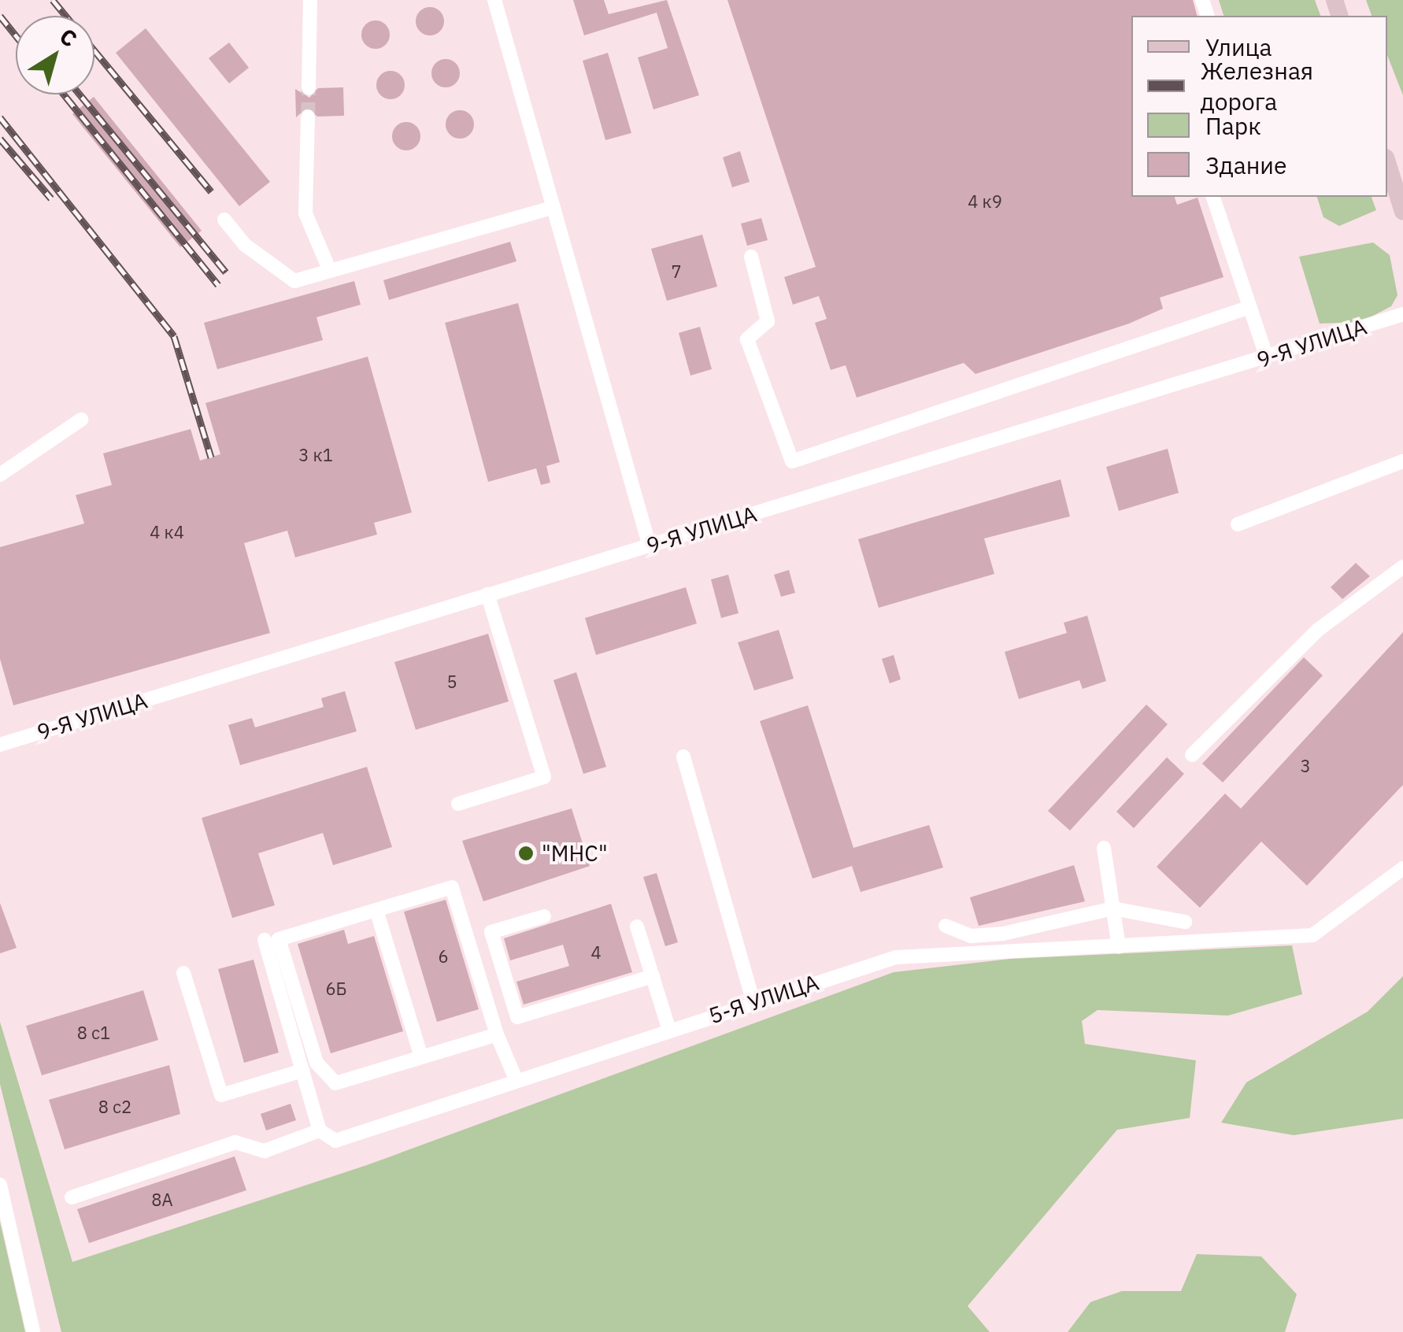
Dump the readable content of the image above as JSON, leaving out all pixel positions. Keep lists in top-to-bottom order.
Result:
{
  "streets": {
    "street": ["9-Я УЛИЦА", "5-Я УЛИЦА"]
  },
  "places": ["\"МНС\""],
  "house_numbers": [
    "4 к9",
    "7",
    "3 к1",
    "4 к4",
    "5",
    "3",
    "4",
    "6",
    "6Б",
    "8 с1",
    "8 с2",
    "8А"
  ],
  "legend": [
    "Улица",
    "Железная дорога",
    "Парк",
    "Здание"
  ],
  "north": "top right"
}
